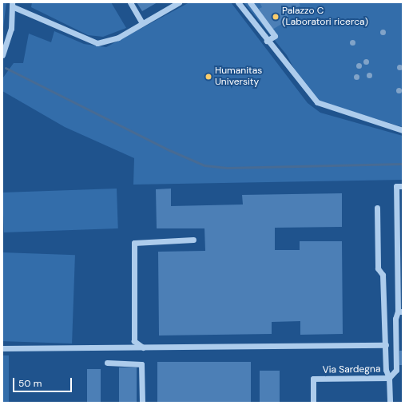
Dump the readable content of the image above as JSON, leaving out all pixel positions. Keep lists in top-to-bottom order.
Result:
{
  "streets": {
    "street": ["Via Sardegna"]
  },
  "places": ["Palazzo C (Laboratori ricerca)", "Humanitas University"],
  "scale_bar": "50 m"
}
